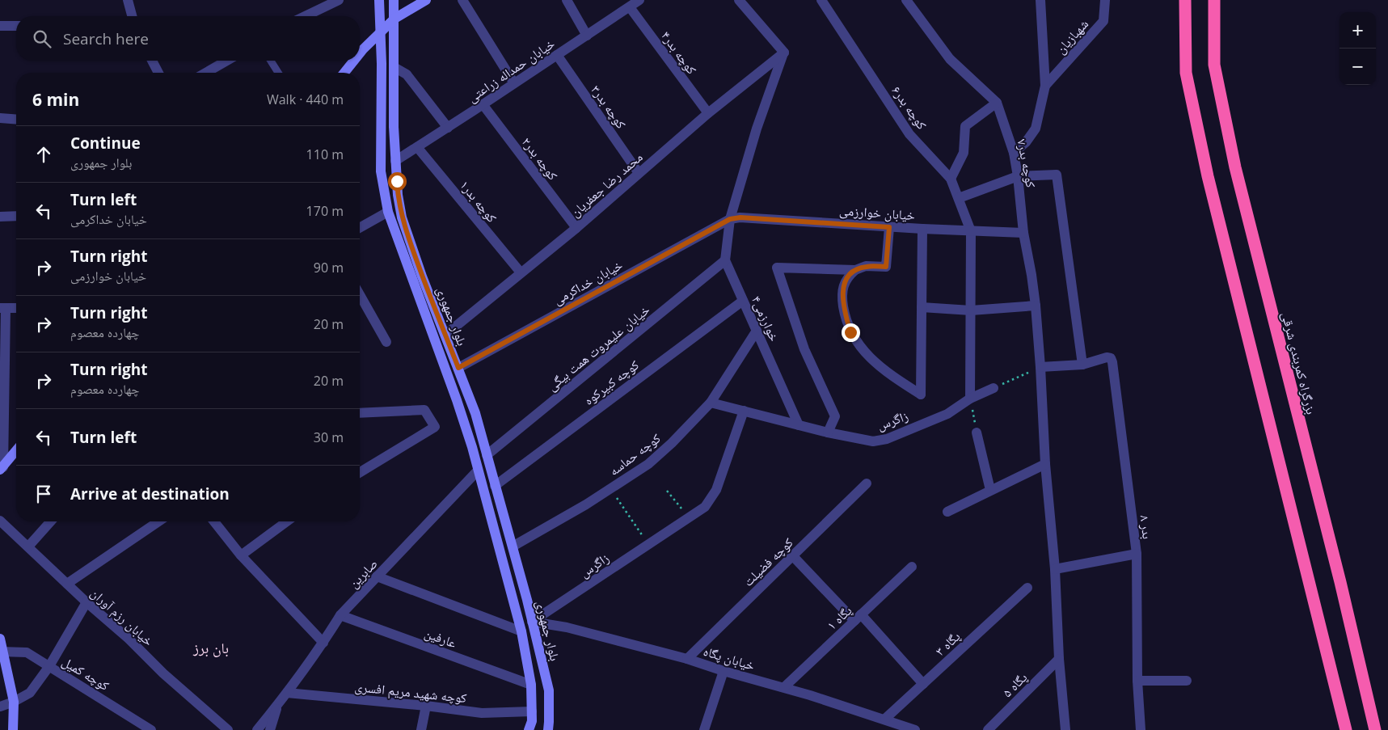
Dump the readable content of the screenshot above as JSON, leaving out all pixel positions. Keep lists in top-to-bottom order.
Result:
{
  "streets": {
    "highway": ["بزرگراه کمربندی شرقی"],
    "street": [
      "شهبازیان",
      "کوچه بدر۴",
      "خیابان حمداله زراعتی",
      "کوچه بدر۳",
      "کوچه بدر۶",
      "کوچه بدر۲",
      "کوچه بدر۷",
      "محمد رضا جعفریان",
      "کوچه بدر۱",
      "خیابان خوارزمی",
      "خیابان خداکرمی",
      "بلوار جمهوری",
      "خوارزمی۴",
      "خیابان علیمروت همت بیگی",
      "کوچه کبیرکوه",
      "زاگرس",
      "کوچه حماسه",
      "بدر ۸",
      "کوچه فضیلت",
      "صابرین",
      "خیابان رزم آوران",
      "پگاه ۱",
      "عارفین",
      "پگاه ۳",
      "خیابان پگاه",
      "کوچه کمیل",
      "پگاه ۵",
      "کوچه شهید مریم افسری"
    ]
  },
  "crossings": [
    ["کوچه بدر۴", "خیابان حمداله زراعتی"],
    ["کوچه بدر۴", "محمد رضا جعفریان"],
    ["خیابان حمداله زراعتی", "کوچه بدر۳"],
    ["خیابان حمداله زراعتی", "کوچه بدر۲"],
    ["خیابان حمداله زراعتی", "کوچه بدر۱"],
    ["خیابان حمداله زراعتی", "بلوار جمهوری"],
    ["کوچه بدر۳", "محمد رضا جعفریان"],
    ["کوچه بدر۶", "خیابان خوارزمی"],
    ["کوچه بدر۲", "محمد رضا جعفریان"],
    ["کوچه بدر۷", "خیابان خوارزمی"],
    ["کوچه بدر۷", "پگاه ۵"],
    ["محمد رضا جعفریان", "کوچه بدر۱"],
    ["محمد رضا جعفریان", "بلوار جمهوری"],
    ["محمد رضا جعفریان", "خوارزمی۴"],
    ["خیابان خوارزمی", "خیابان خداکرمی"],
    ["خیابان خوارزمی", "خوارزمی۴"],
    ["خیابان خداکرمی", "بلوار جمهوری"],
    ["خیابان خداکرمی", "خوارزمی۴"],
    ["بلوار جمهوری", "خیابان علیمروت همت بیگی"],
    ["بلوار جمهوری", "کوچه کبیرکوه"],
    ["بلوار جمهوری", "زاگرس"],
    ["بلوار جمهوری", "کوچه حماسه"],
    ["بلوار جمهوری", "صابرین"],
    ["بلوار جمهوری", "عارفین"],
    ["بلوار جمهوری", "خیابان پگاه"],
    ["بلوار جمهوری", "کوچه شهید مریم افسری"],
    ["خوارزمی۴", "خیابان علیمروت همت بیگی"],
    ["خوارزمی۴", "کوچه کبیرکوه"],
    ["خوارزمی۴", "زاگرس"],
    ["خوارزمی۴", "کوچه حماسه"],
    ["زاگرس", "کوچه حماسه"],
    ["زاگرس", "خیابان پگاه"],
    ["کوچه فضیلت", "خیابان پگاه"],
    ["صابرین", "عارفین"],
    ["صابرین", "کوچه شهید مریم افسری"],
    ["پگاه ۱", "خیابان پگاه"],
    ["پگاه ۳", "خیابان پگاه"]
  ],
  "districts": ["بان برز"],
  "page": {
    "map_buttons": ["+", "−"],
    "search": "Search here",
    "heading": ["6 min", "Walk · 440 m"],
    "list": [
      ["Continue", "بلوار جمهوری", "110 m"],
      ["Turn left", "خیابان خداکرمی", "170 m"],
      ["Turn right", "خیابان خوارزمی", "90 m"],
      ["Turn right", "چهارده معصوم", "20 m"],
      ["Turn right", "چهارده معصوم", "20 m"],
      ["Turn left", "30 m"],
      "Arrive at destination"
    ]
  }
}
